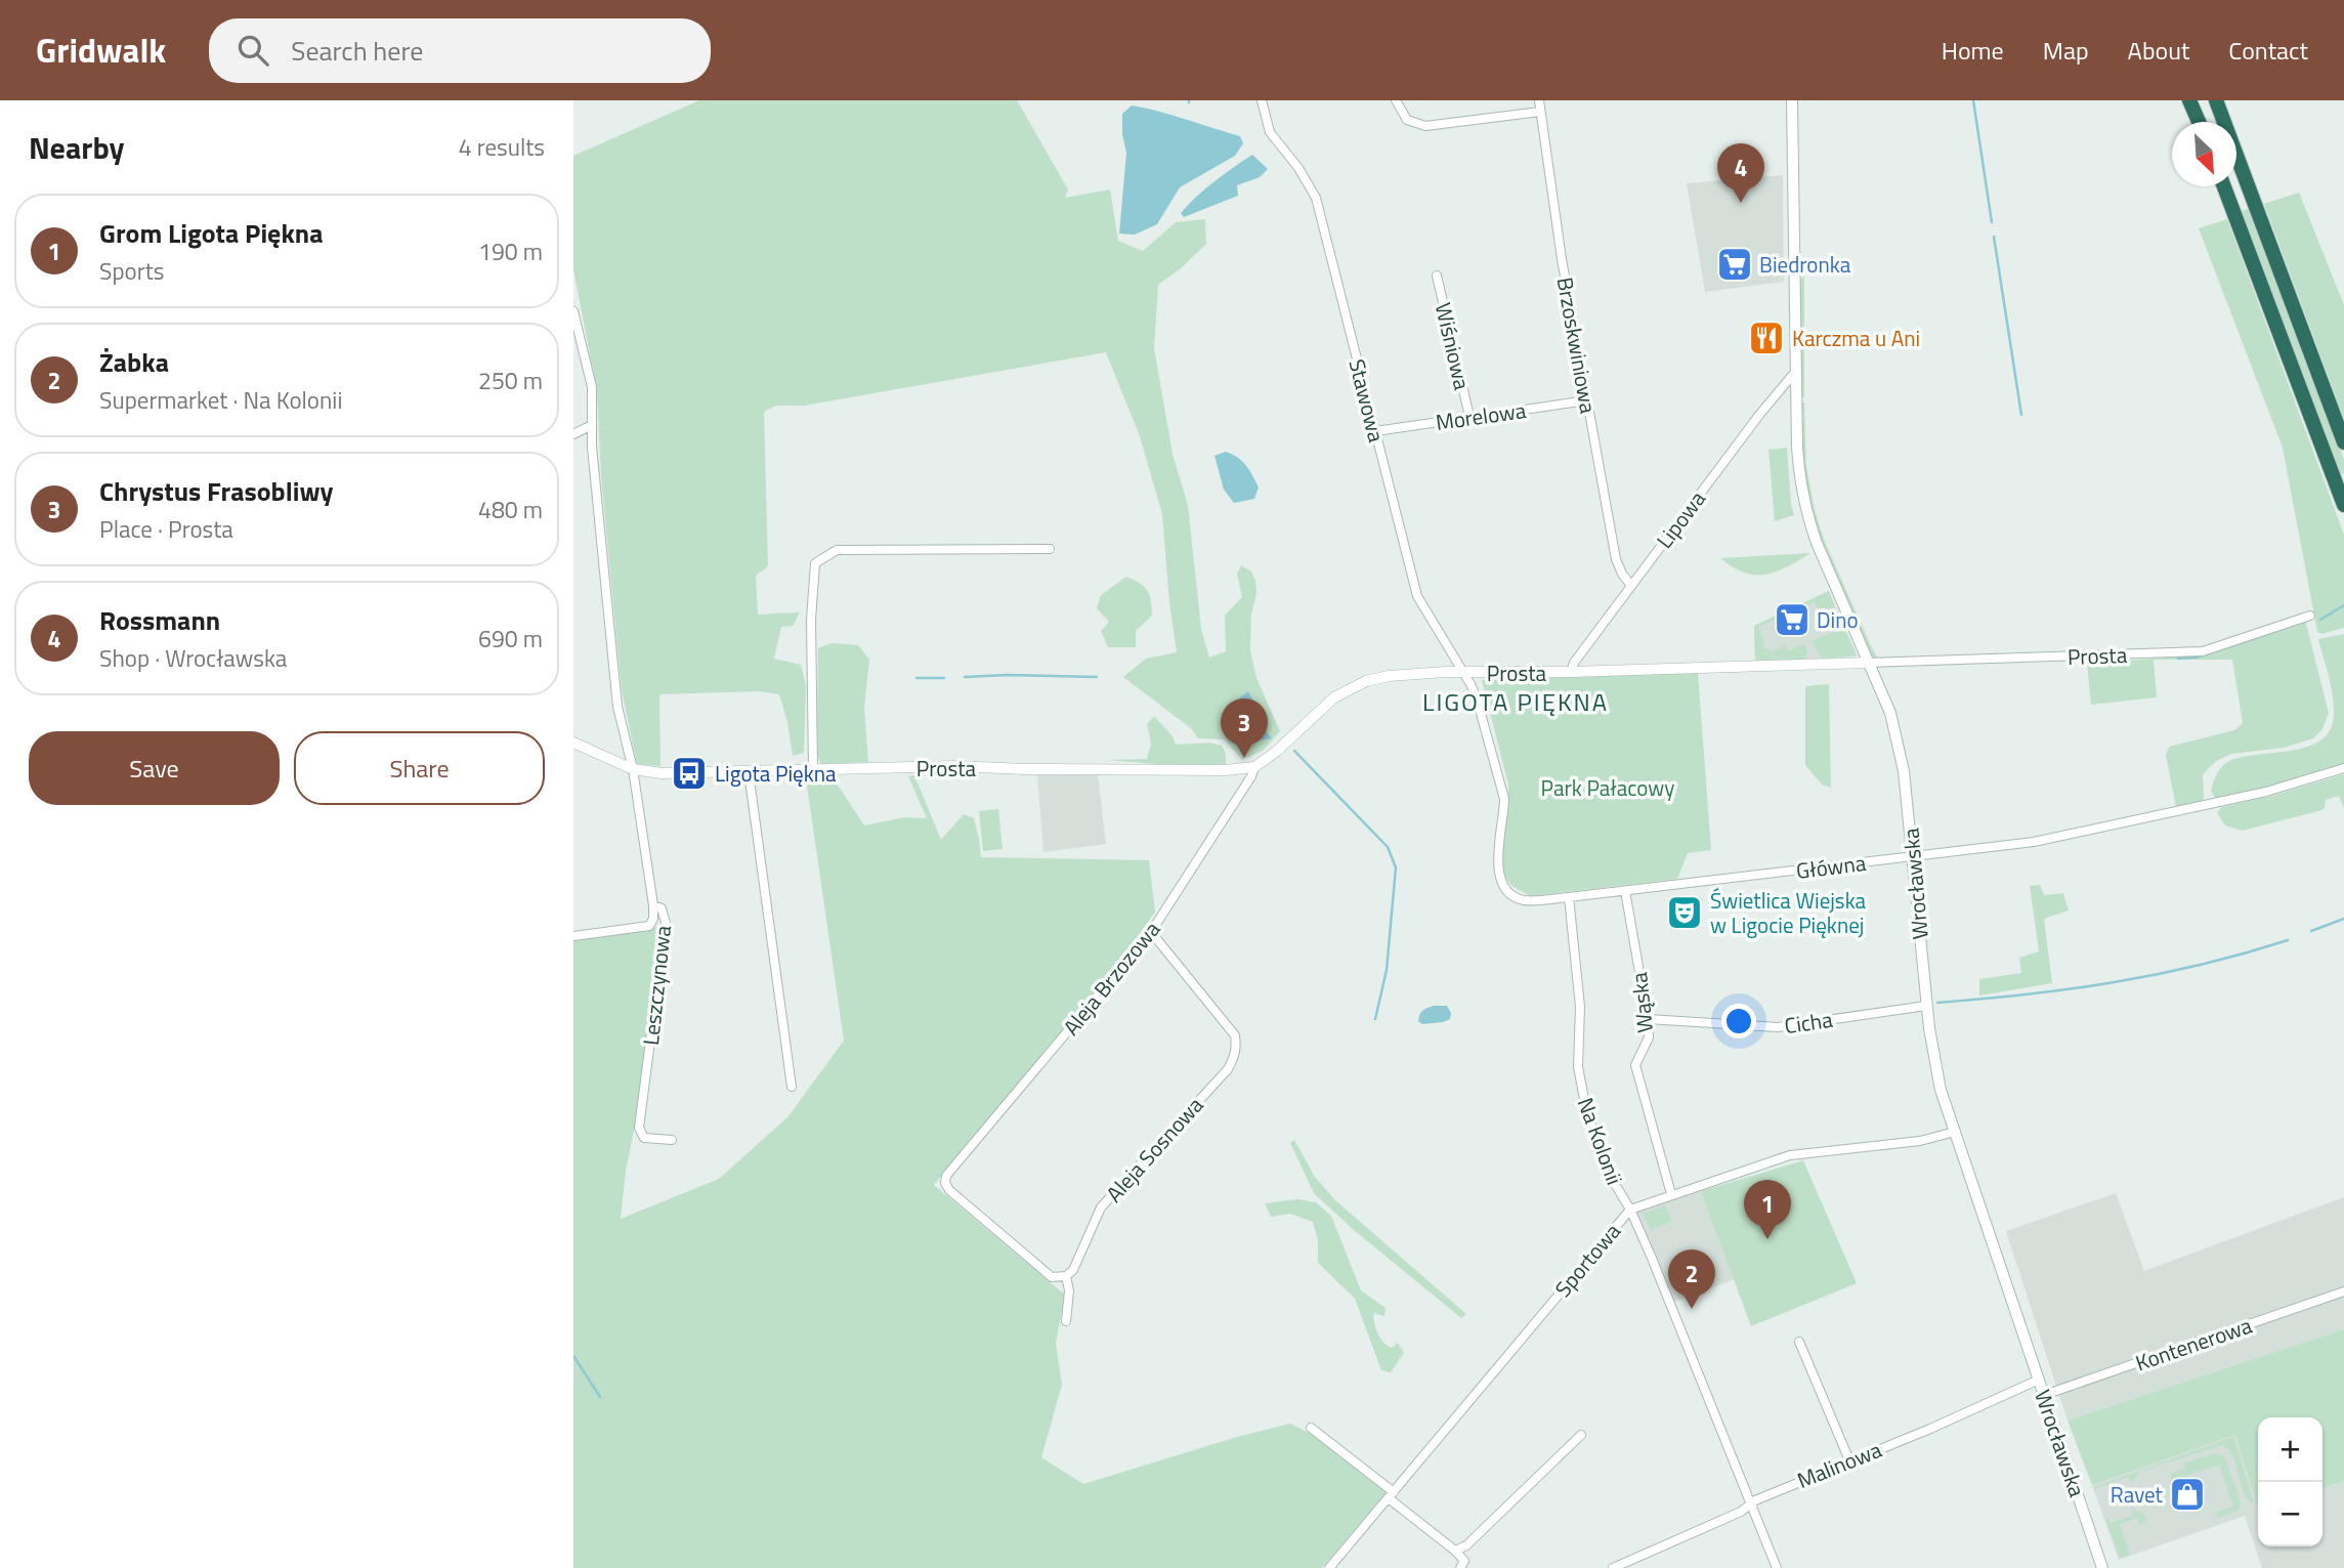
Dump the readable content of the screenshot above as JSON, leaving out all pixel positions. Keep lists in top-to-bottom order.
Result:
{
  "streets": {
    "main road": ["Wrocławska"],
    "street": [
      "Brzoskwiniowa",
      "Wiśniowa",
      "Stawowa",
      "Morelowa",
      "Lipowa",
      "Prosta",
      "Główna",
      "Aleja Brzozowa",
      "Leszczynowa",
      "Wąska",
      "Cicha",
      "Na Kolonii",
      "Aleja Sosnowa",
      "Sportowa",
      "Kontenerowa",
      "Malinowa"
    ]
  },
  "crossings": [
    ["Brzoskwiniowa", "Morelowa"],
    ["Brzoskwiniowa", "Lipowa"],
    ["Wiśniowa", "Morelowa"],
    ["Stawowa", "Morelowa"],
    ["Stawowa", "Prosta"],
    ["Stawowa", "Główna"],
    ["Lipowa", "Prosta"],
    ["Lipowa", "Wrocławska"],
    ["Prosta", "Główna"],
    ["Prosta", "Wrocławska"],
    ["Prosta", "Aleja Brzozowa"],
    ["Prosta", "Leszczynowa"],
    ["Główna", "Wrocławska"],
    ["Główna", "Wąska"],
    ["Główna", "Na Kolonii"],
    ["Wrocławska", "Cicha"],
    ["Wrocławska", "Sportowa"],
    ["Wrocławska", "Kontenerowa"],
    ["Wrocławska", "Malinowa"],
    ["Aleja Brzozowa", "Aleja Sosnowa"],
    ["Wąska", "Cicha"],
    ["Wąska", "Sportowa"],
    ["Na Kolonii", "Sportowa"],
    ["Na Kolonii", "Malinowa"]
  ],
  "districts": ["LIGOTA PIĘKNA"],
  "parks": ["Park Pałacowy"],
  "places": {
    "supermarket": ["Biedronka", "Dino"],
    "restaurant": ["Karczma u Ani"],
    "bus stop": ["Ligota Piękna"],
    "theatre": ["Świetlica Wiejska w Ligocie Pięknej"],
    "shop": ["Ravet"]
  },
  "north": "bottom right",
  "page": {
    "header": "Gridwalk",
    "search": "Search here",
    "nav": [
      "Home",
      "Map",
      "About",
      "Contact"
    ],
    "heading": ["Nearby", "4 results"],
    "pins": [
      "4",
      "3",
      "1",
      "2"
    ],
    "list": [
      {
        "mark": "1",
        "name": "Grom Ligota Piękna",
        "note": "Sports",
        "value": "190 m"
      },
      {
        "mark": "2",
        "name": "Żabka",
        "note": "Supermarket · Na Kolonii",
        "value": "250 m"
      },
      {
        "mark": "3",
        "name": "Chrystus Frasobliwy",
        "note": "Place · Prosta",
        "value": "480 m"
      },
      {
        "mark": "4",
        "name": "Rossmann",
        "note": "Shop · Wrocławska",
        "value": "690 m"
      }
    ],
    "buttons": ["Save", "Share"],
    "map_buttons": ["+", "−"]
  }
}
